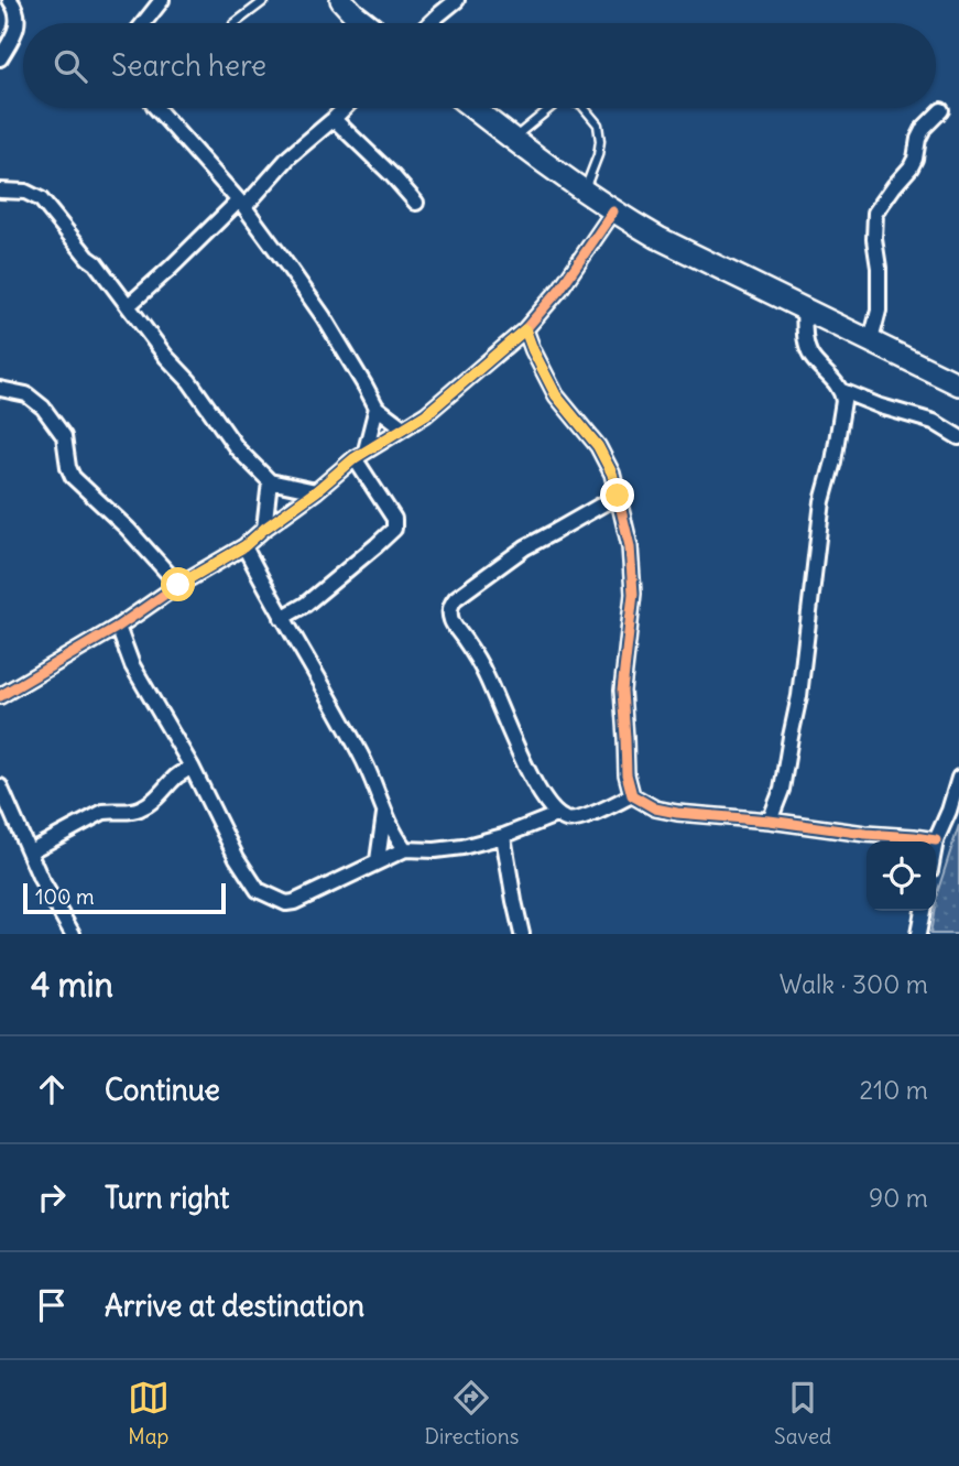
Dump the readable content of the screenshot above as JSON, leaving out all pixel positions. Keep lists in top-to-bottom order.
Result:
{
  "scale_bar": "100 m",
  "page": {
    "search": "Search here",
    "scale": "100 m",
    "heading": ["4 min", "Walk · 300 m"],
    "list": [
      ["Continue", "210 m"],
      ["Turn right", "90 m"],
      "Arrive at destination"
    ],
    "nav": ["Map", "Directions", "Saved"]
  }
}
